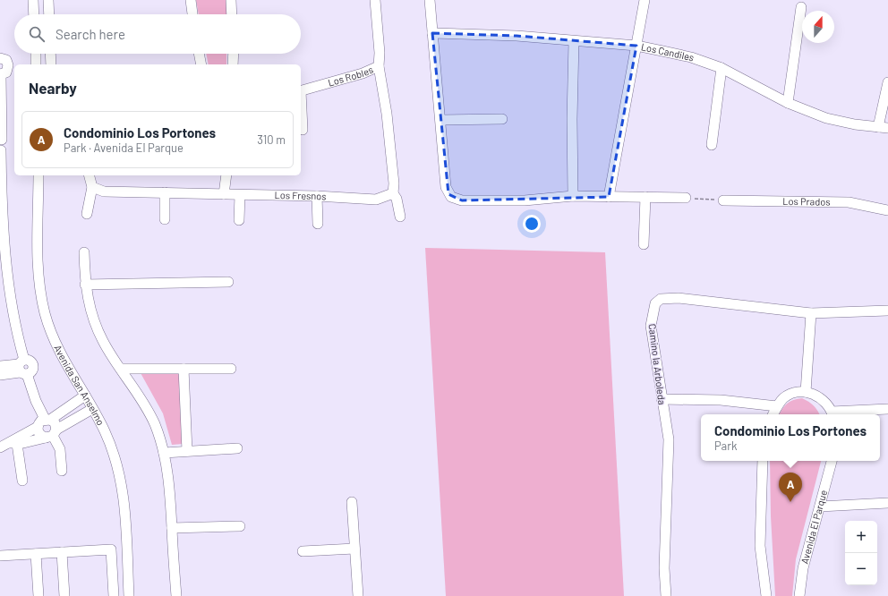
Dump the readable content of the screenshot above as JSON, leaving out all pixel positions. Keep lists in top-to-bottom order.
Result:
{
  "streets": {
    "street": [
      "Los Candiles",
      "Los Robles",
      "Los Fresnos",
      "Los Prados",
      "Camino la Arboleda",
      "Avenida San Anselmo",
      "Avenida El Parque"
    ]
  },
  "north": "top",
  "page": {
    "search": "Search here",
    "heading": "Nearby",
    "list": [
      {
        "mark": "A",
        "name": "Condominio Los Portones",
        "note": "Park · Avenida El Parque",
        "value": "310 m"
      }
    ],
    "popup": ["Condominio Los Portones", "Park"],
    "pins": "A",
    "map_buttons": ["+", "−"]
  }
}
